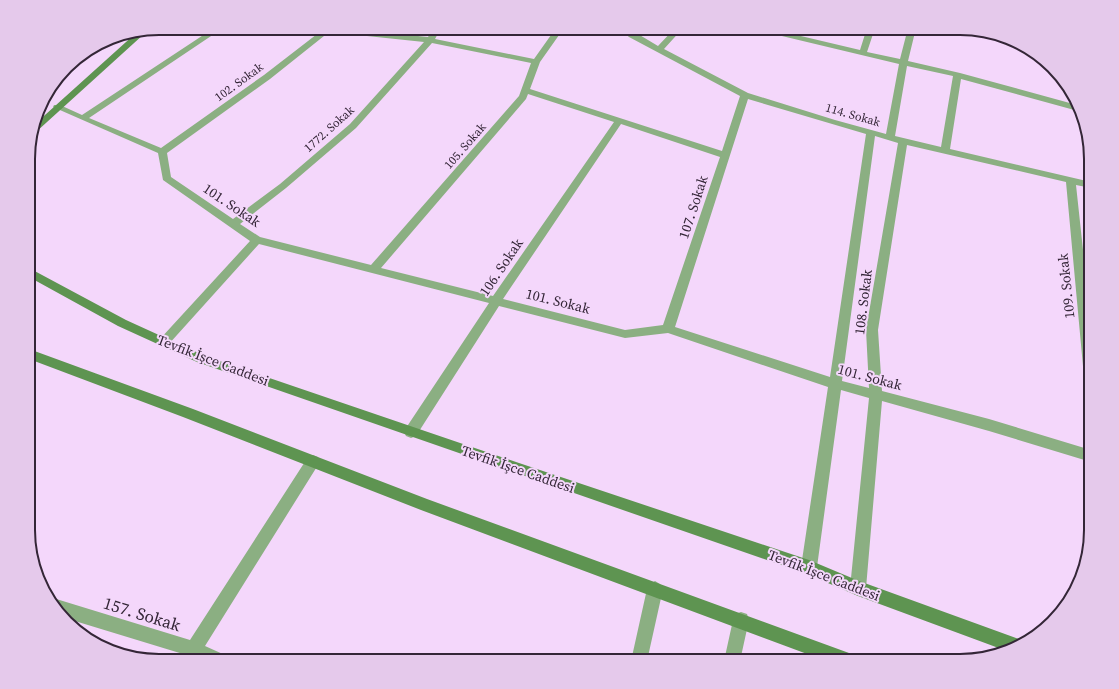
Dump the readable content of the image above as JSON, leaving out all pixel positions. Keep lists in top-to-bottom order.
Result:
{
  "streets": {
    "main road": ["Tevfik İşce Caddesi"],
    "street": [
      "102. Sokak",
      "114. Sokak",
      "1772. Sokak",
      "105. Sokak",
      "101. Sokak",
      "107. Sokak",
      "106. Sokak",
      "109. Sokak",
      "108. Sokak",
      "157. Sokak"
    ]
  },
  "crossings": [
    ["102. Sokak", "101. Sokak"],
    ["114. Sokak", "107. Sokak"],
    ["114. Sokak", "109. Sokak"],
    ["114. Sokak", "108. Sokak"],
    ["1772. Sokak", "101. Sokak"],
    ["105. Sokak", "101. Sokak"],
    ["101. Sokak", "107. Sokak"],
    ["101. Sokak", "106. Sokak"],
    ["101. Sokak", "108. Sokak"],
    ["106. Sokak", "Tevfik İşce Caddesi"],
    ["108. Sokak", "Tevfik İşce Caddesi"]
  ]
}
